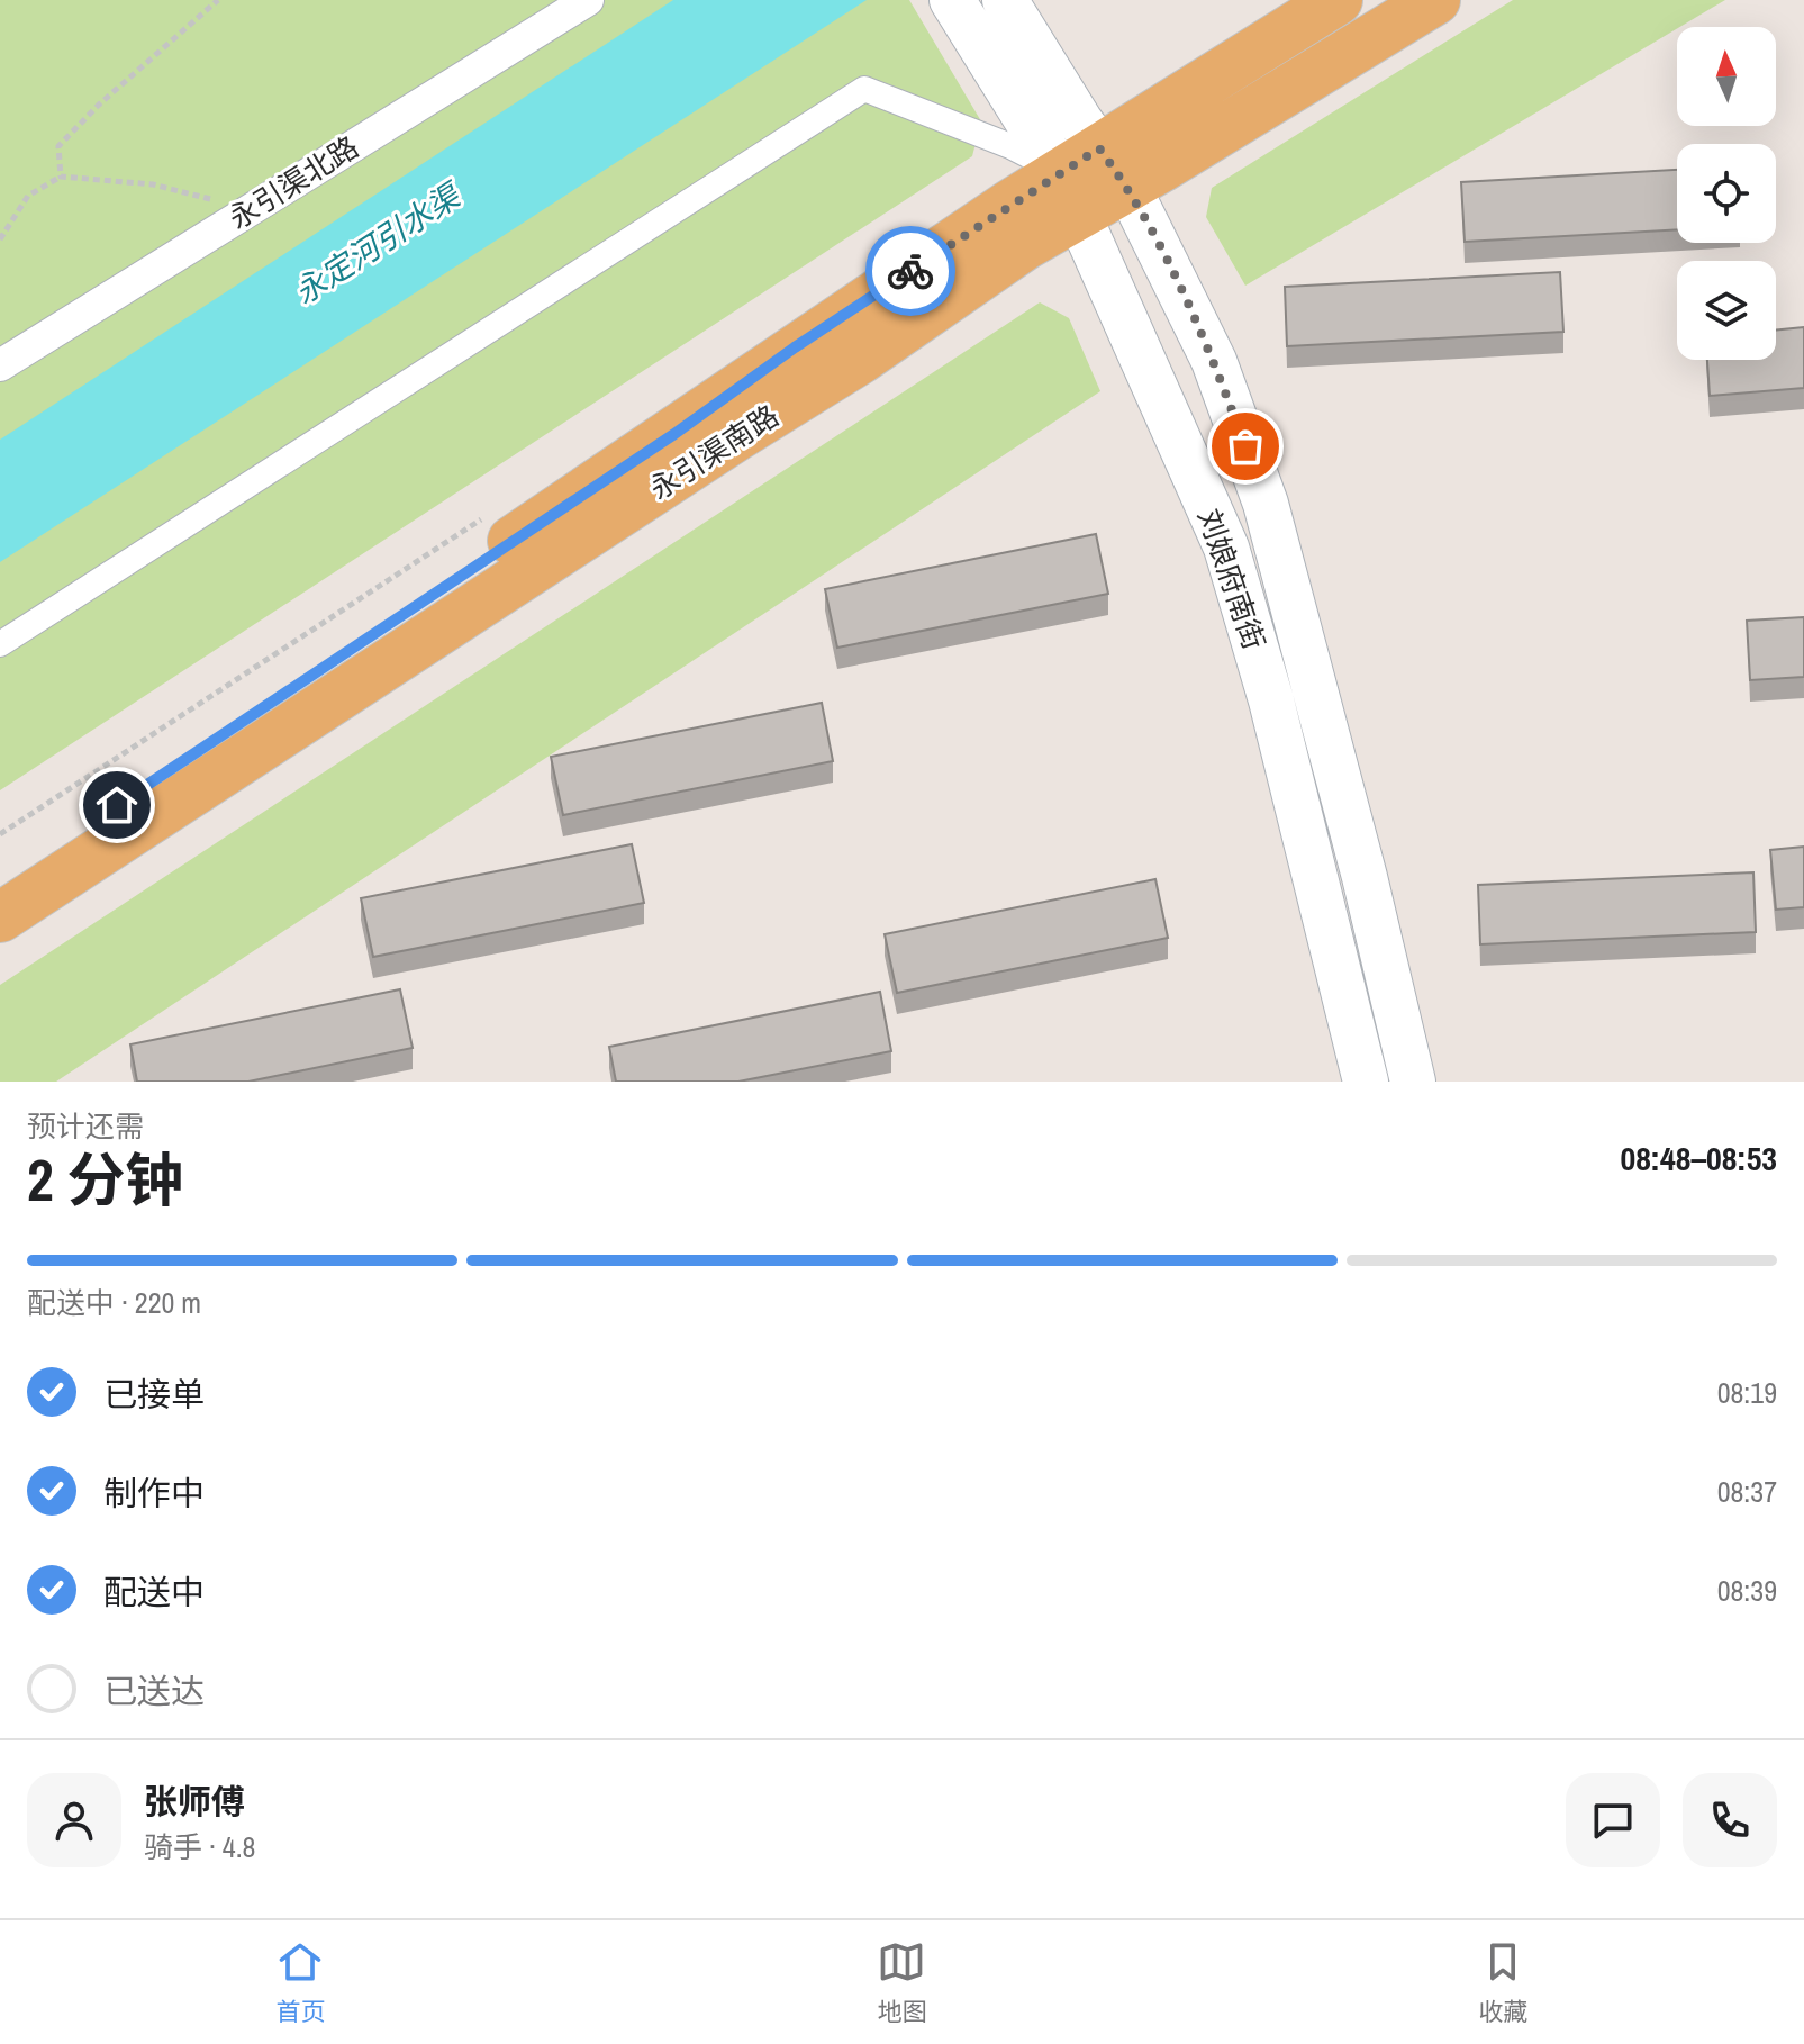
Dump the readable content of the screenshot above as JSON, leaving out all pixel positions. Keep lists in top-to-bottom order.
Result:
{
  "streets": {
    "main road": ["永引渠南路", "刘娘府南街"],
    "street": ["永引渠北路"]
  },
  "crossings": [
    ["永引渠南路", "刘娘府南街"]
  ],
  "water": ["永定河引水渠"],
  "north": "top",
  "page": {
    "heading": ["2 分钟", "预计还需", "08:48–08:53"],
    "panel": ["张师傅", "骑手 · 4.8"],
    "bar": "配送中 · 220 m",
    "list": [
      ["已接单", "08:19"],
      ["制作中", "08:37"],
      ["配送中", "08:39"],
      "已送达"
    ],
    "tabs": ["首页", "地图", "收藏"]
  }
}
